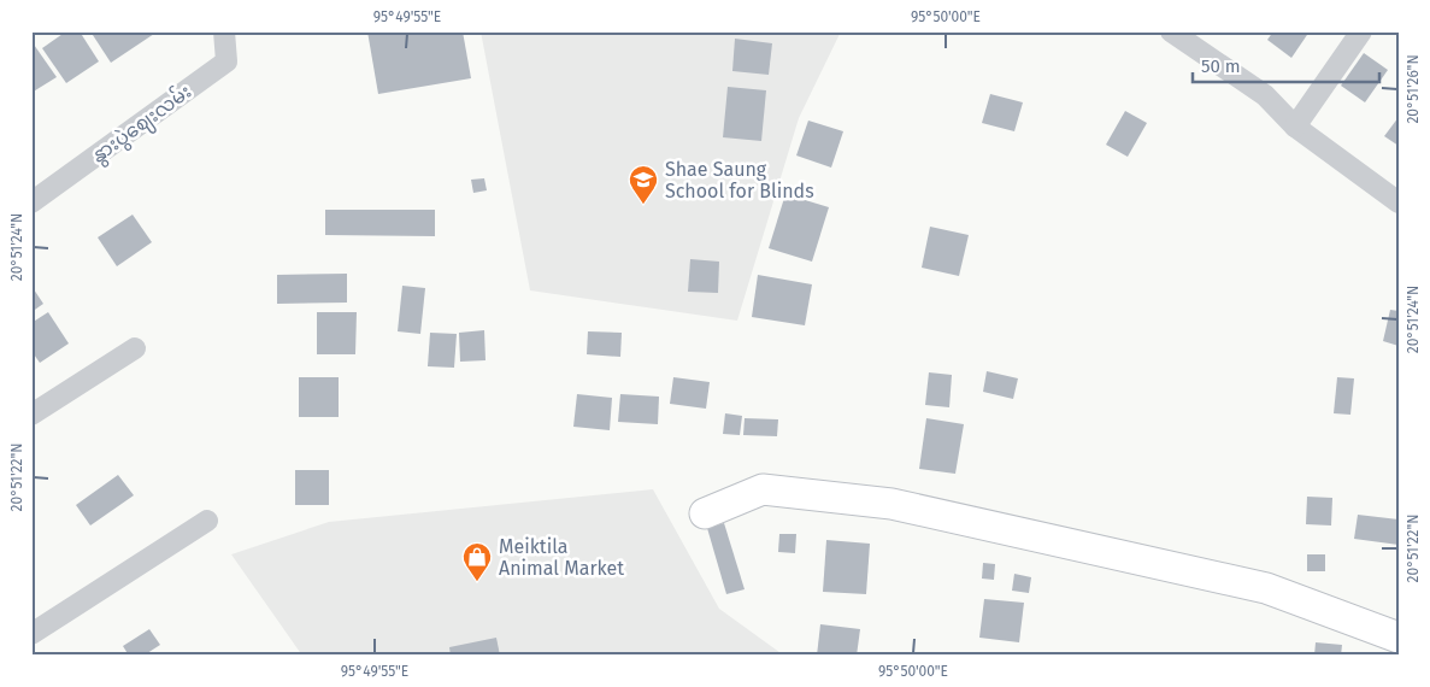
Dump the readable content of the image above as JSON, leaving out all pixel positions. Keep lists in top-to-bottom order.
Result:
{
  "streets": {
    "street": ["နွားပွဲဈေးလမ်း"]
  },
  "places": {
    "school or university": ["Shae Saung School for Blinds"],
    "shop": ["Meiktila Animal Market"]
  },
  "scale_bar": "50 m",
  "coordinates": [
    "95°49'55\"E",
    "95°50'00\"E",
    "20°51'26\"N",
    "20°51'24\"N",
    "20°51'22\"N"
  ]
}
